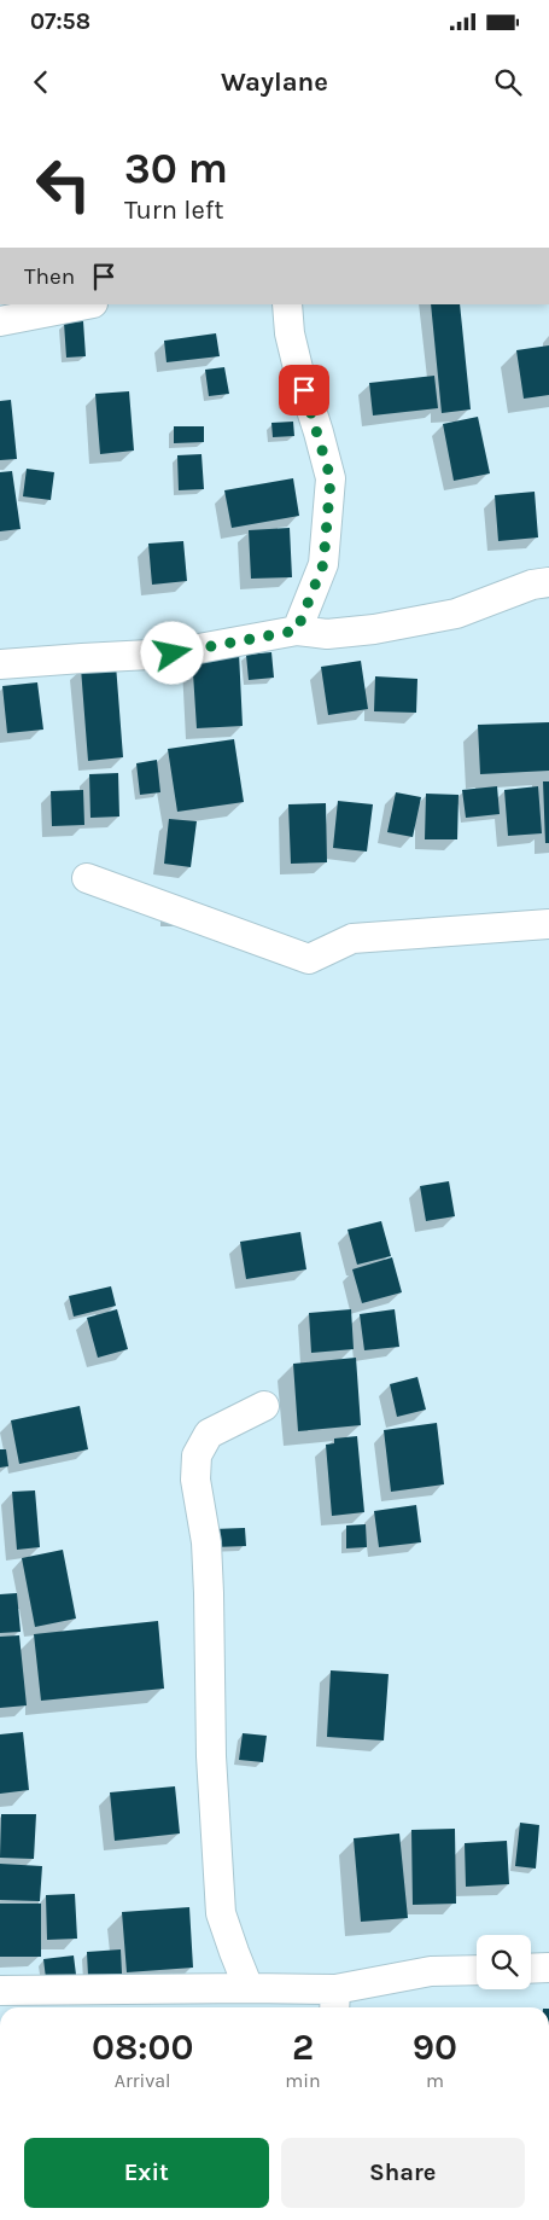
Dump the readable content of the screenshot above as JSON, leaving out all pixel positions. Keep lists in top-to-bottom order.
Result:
{
  "page": {
    "status": "07:58",
    "header": "Waylane",
    "turn": ["30 m", "Turn left"],
    "then": "Then",
    "eta": [
      "08:00",
      "Arrival",
      "2",
      "min",
      "90",
      "m"
    ],
    "buttons": ["Exit", "Share"]
  }
}
